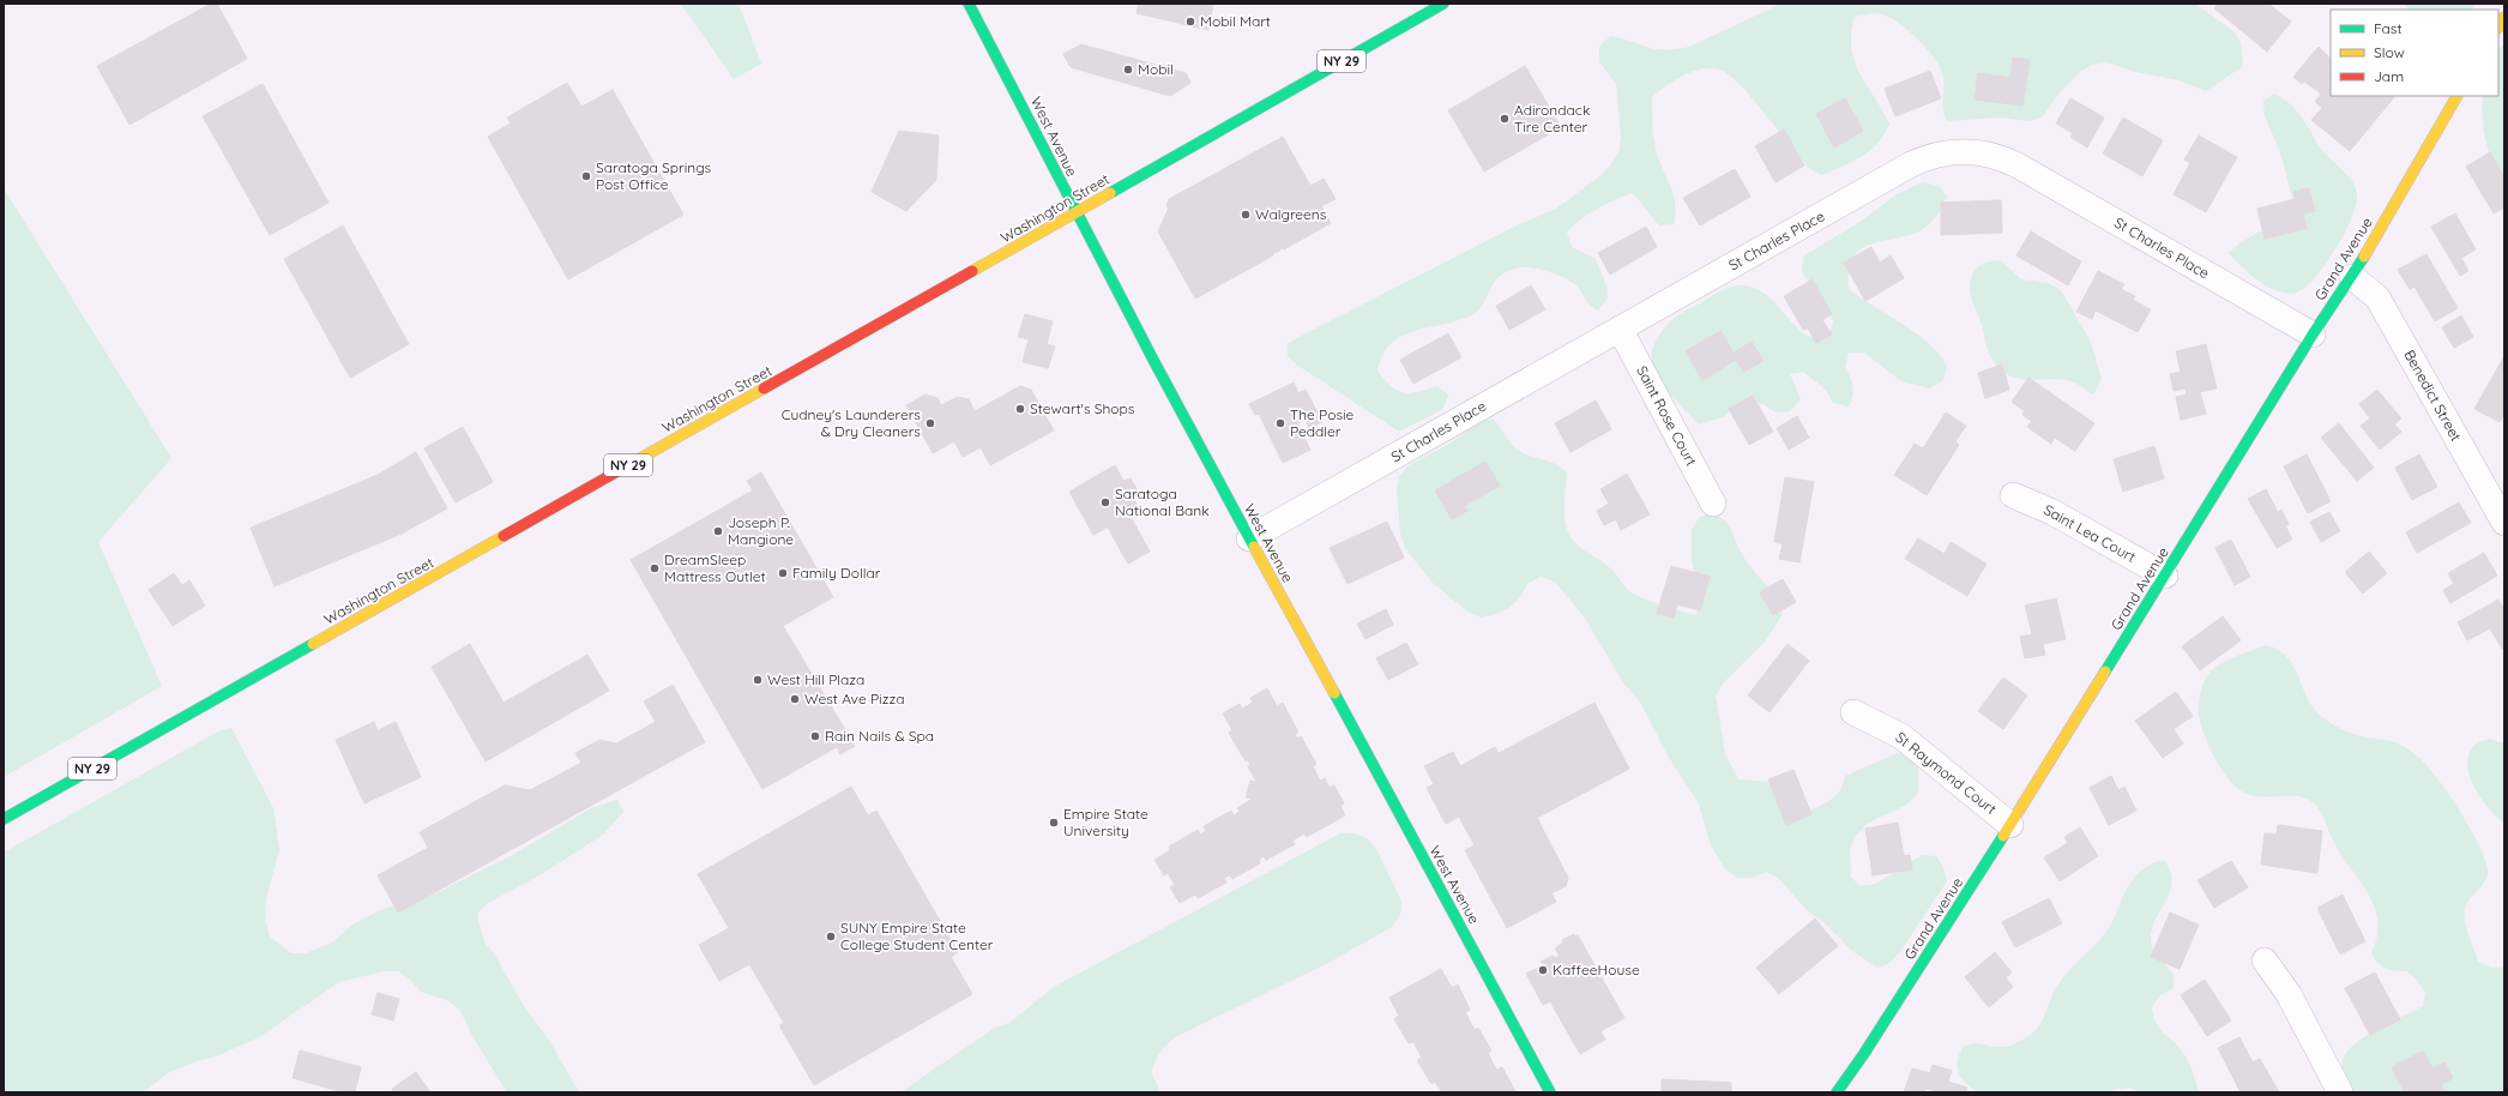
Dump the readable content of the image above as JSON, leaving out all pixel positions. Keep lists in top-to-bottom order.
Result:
{
  "streets": {
    "main road": [
      "NY 29",
      "West Avenue",
      "Washington Street",
      "Grand Avenue"
    ],
    "street": [
      "St Charles Place",
      "Benedict Street",
      "Saint Rose Court",
      "Saint Lea Court",
      "St Raymond Court"
    ]
  },
  "crossings": [
    ["West Avenue", "Washington Street"],
    ["West Avenue", "St Charles Place"],
    ["St Charles Place", "Grand Avenue"],
    ["St Charles Place", "Saint Rose Court"],
    ["Grand Avenue", "Benedict Street"],
    ["Grand Avenue", "Saint Lea Court"],
    ["Grand Avenue", "St Raymond Court"]
  ],
  "places": [
    "Mobil Mart",
    "Mobil",
    "Adirondack Tire Center",
    "Saratoga Springs Post Office",
    "Walgreens",
    "Stewart's Shops",
    "Cudney's Launderers & Dry Cleaners",
    "The Posie Peddler",
    "Saratoga National Bank",
    "Joseph P. Mangione",
    "DreamSleep Mattress Outlet",
    "Family Dollar",
    "West Hill Plaza",
    "West Ave Pizza",
    "Rain Nails & Spa",
    "Empire State University",
    "SUNY Empire State College Student Center",
    "KaffeeHouse"
  ],
  "legend": ["Fast", "Slow", "Jam"]
}
